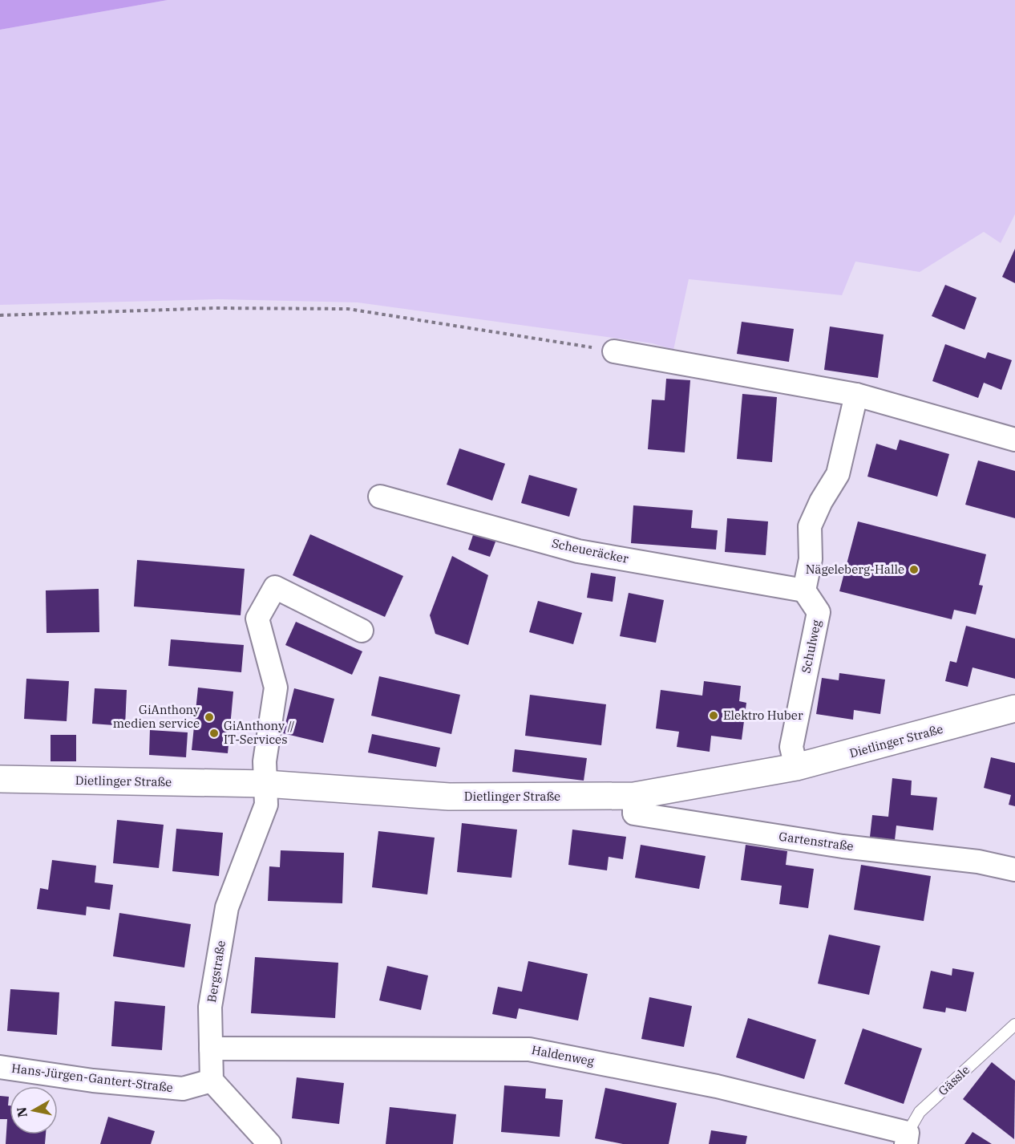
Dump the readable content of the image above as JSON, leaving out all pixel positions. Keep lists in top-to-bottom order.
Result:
{
  "streets": {
    "street": [
      "Scheueräcker",
      "Schulweg",
      "Dietlinger Straße",
      "Gartenstraße",
      "Bergstraße",
      "Haldenweg",
      "Hans-Jürgen-Gantert-Straße"
    ],
    "lane": ["Gässle"]
  },
  "crossings": [
    ["Scheueräcker", "Schulweg"],
    ["Schulweg", "Dietlinger Straße"],
    ["Dietlinger Straße", "Gartenstraße"],
    ["Dietlinger Straße", "Bergstraße"],
    ["Bergstraße", "Haldenweg"],
    ["Bergstraße", "Hans-Jürgen-Gantert-Straße"],
    ["Haldenweg", "Gässle"]
  ],
  "places": [
    "Nägeleberg-Halle",
    "Elektro Huber",
    "GiAnthony medien service",
    "GiAnthony // IT-Services"
  ],
  "north": "left"
}
